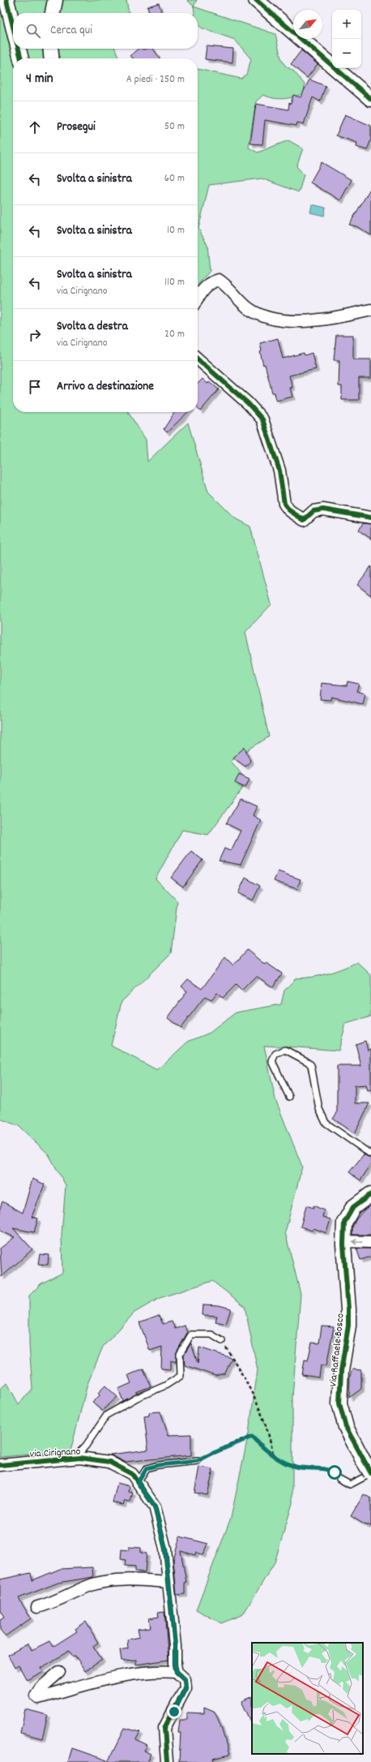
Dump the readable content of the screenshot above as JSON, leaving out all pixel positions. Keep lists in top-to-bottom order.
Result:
{
  "streets": {
    "street": ["Via Raffaele Bosco", "via Cirignano"]
  },
  "north": "top right",
  "page": {
    "map_buttons": ["+", "−"],
    "search": "Cerca qui",
    "heading": ["4 min", "A piedi · 250 m"],
    "list": [
      ["Prosegui", "50 m"],
      ["Svolta a sinistra", "60 m"],
      ["Svolta a sinistra", "10 m"],
      ["Svolta a sinistra", "via Cirignano", "110 m"],
      ["Svolta a destra", "via Cirignano", "20 m"],
      "Arrivo a destinazione"
    ]
  }
}
